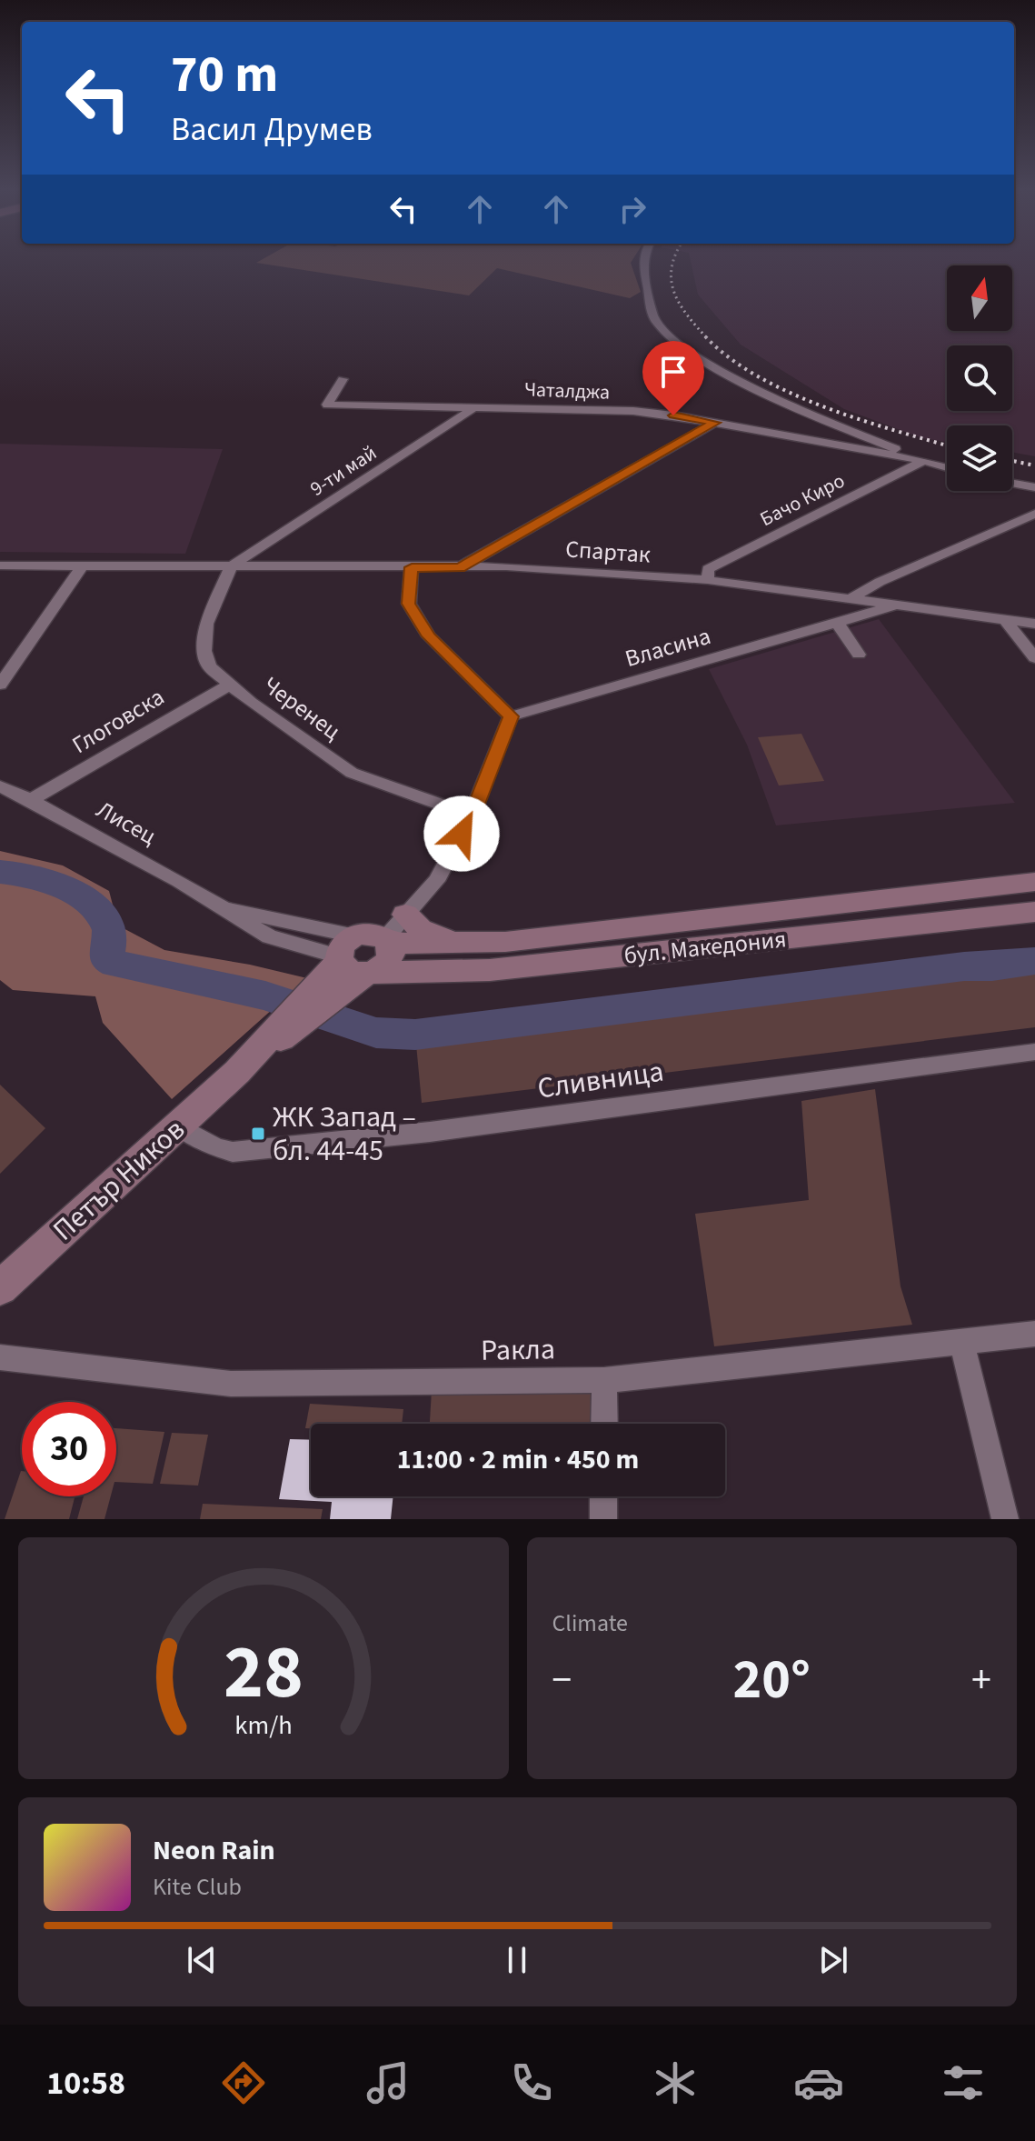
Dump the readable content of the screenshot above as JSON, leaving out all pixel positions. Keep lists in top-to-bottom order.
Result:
{
  "streets": {
    "street": [
      "Чаталджа",
      "9-ти май",
      "Бачо Киро",
      "Спартак",
      "Власина",
      "Черенец",
      "Глоговска",
      "Лисец",
      "бул. Македония",
      "Сливница",
      "Петър Ников",
      "Ракла"
    ]
  },
  "crossings": [
    ["Чаталджа", "9-ти май"],
    ["Чаталджа", "Бачо Киро"],
    ["9-ти май", "Спартак"],
    ["9-ти май", "Черенец"],
    ["Бачо Киро", "Спартак"],
    ["Спартак", "Власина"],
    ["Спартак", "Черенец"],
    ["Черенец", "Глоговска"],
    ["Глоговска", "Лисец"],
    ["Лисец", "бул. Македония"],
    ["Сливница", "Петър Ников"]
  ],
  "places": {
    "transit": ["ЖК Запад – бл. 44-45"]
  },
  "north": "top",
  "page": {
    "turn": ["70 m", "Васил Друмев"],
    "limit": "30",
    "trip": "11:00 · 2 min · 450 m",
    "tile": "Climate",
    "heat": ["−", "20°", "+"],
    "song": ["Neon Rain", "Kite Club"],
    "tabs": "10:58",
    "gauge": ["28", "km/h"]
  }
}
